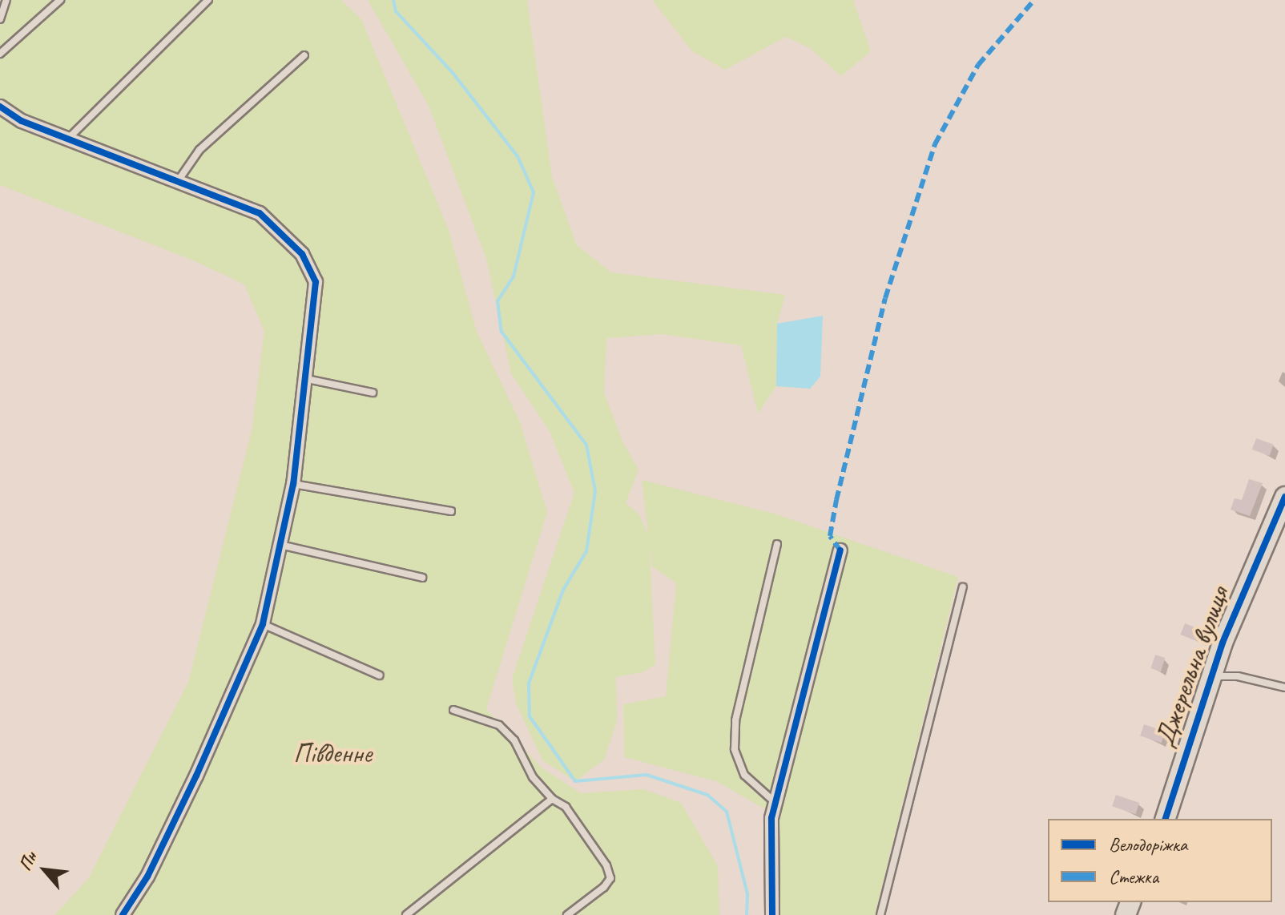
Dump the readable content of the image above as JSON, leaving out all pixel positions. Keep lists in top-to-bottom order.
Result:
{
  "streets": {
    "street": ["Джерельна вулиця"]
  },
  "parks": ["Південне"],
  "legend": ["Велодоріжка", "Стежка"],
  "north": "top left"
}
